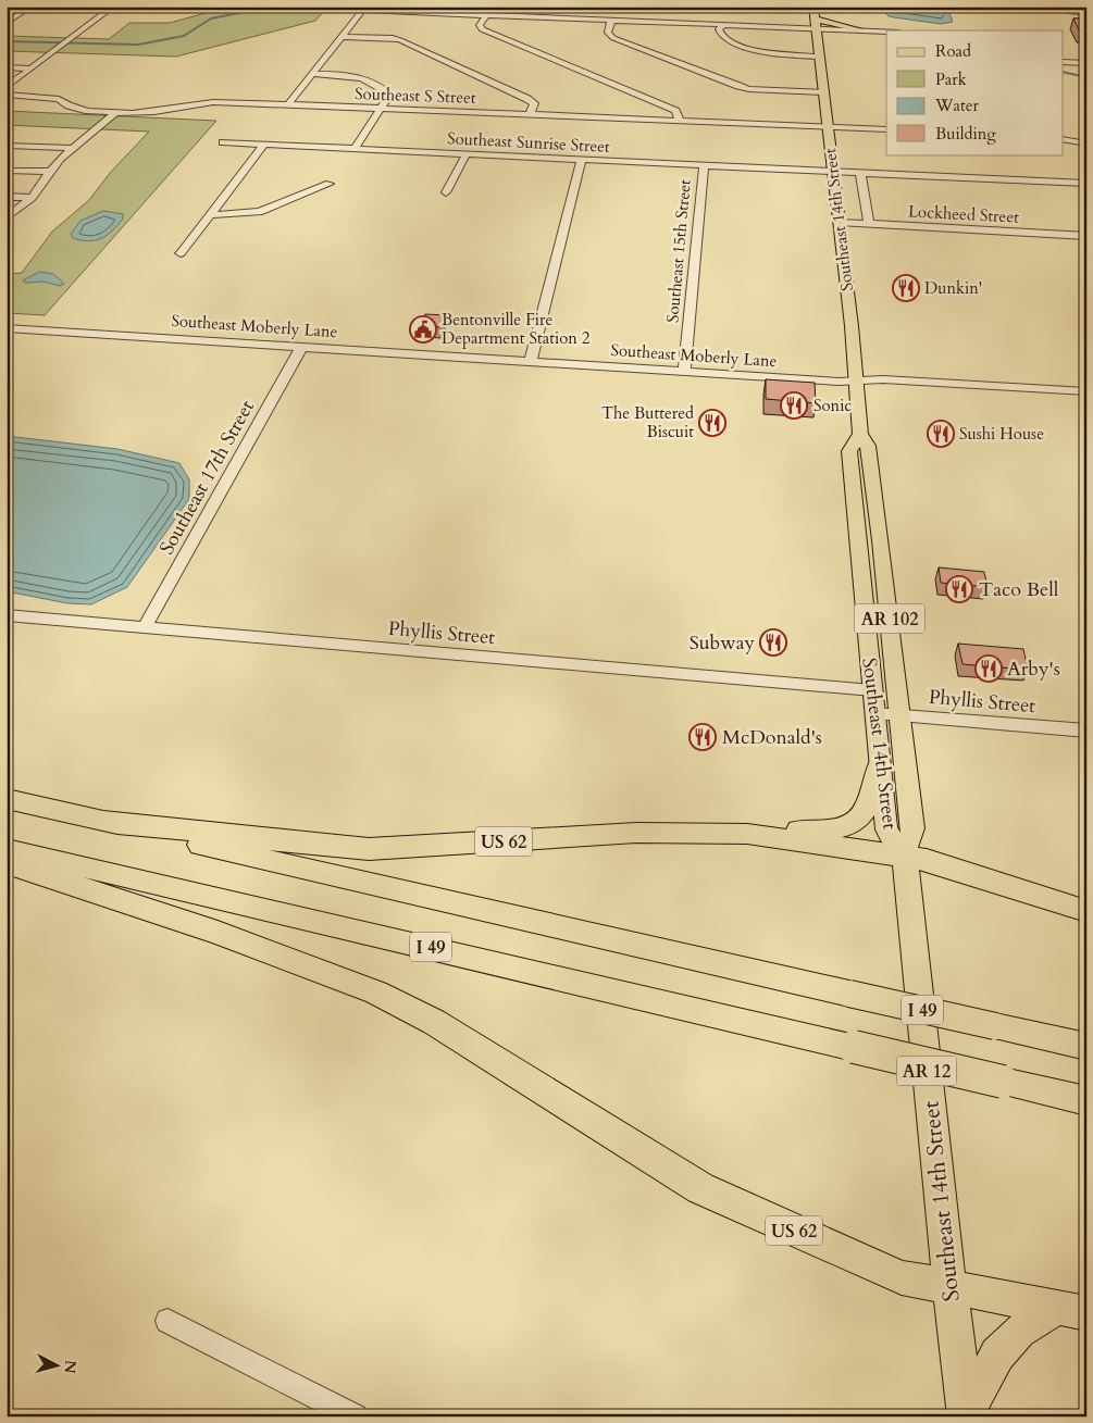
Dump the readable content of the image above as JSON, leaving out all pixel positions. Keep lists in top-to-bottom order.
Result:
{
  "streets": {
    "highway": [
      "Southeast 14th Street",
      "US 62",
      "I 49",
      "AR 12"
    ],
    "main road": ["AR 102"],
    "street": [
      "Southeast S Street",
      "Southeast Sunrise Street",
      "Lockheed Street",
      "Southeast 15th Street",
      "Southeast Moberly Lane",
      "Southeast 17th Street",
      "Phyllis Street"
    ]
  },
  "crossings": [
    ["Southeast S Street", "Southeast 14th Street"],
    ["Southeast Sunrise Street", "Southeast 14th Street"],
    ["Southeast Sunrise Street", "Southeast 15th Street"],
    ["Lockheed Street", "Southeast 14th Street"],
    ["Southeast 14th Street", "Southeast Moberly Lane"],
    ["Southeast 14th Street", "Phyllis Street"],
    ["Southeast 14th Street", "US 62"],
    ["Southeast 15th Street", "Southeast Moberly Lane"],
    ["Southeast Moberly Lane", "Southeast 17th Street"],
    ["Southeast 17th Street", "Phyllis Street"],
    ["US 62", "I 49"]
  ],
  "places": {
    "restaurant": [
      "Dunkin'",
      "Sonic",
      "The Buttered Biscuit",
      "Sushi House",
      "Taco Bell",
      "Subway",
      "Arby's",
      "McDonald's"
    ],
    "public building": ["Bentonville Fire Department Station 2"]
  },
  "legend": [
    "Road",
    "Park",
    "Water",
    "Building"
  ],
  "north": "right"
}
